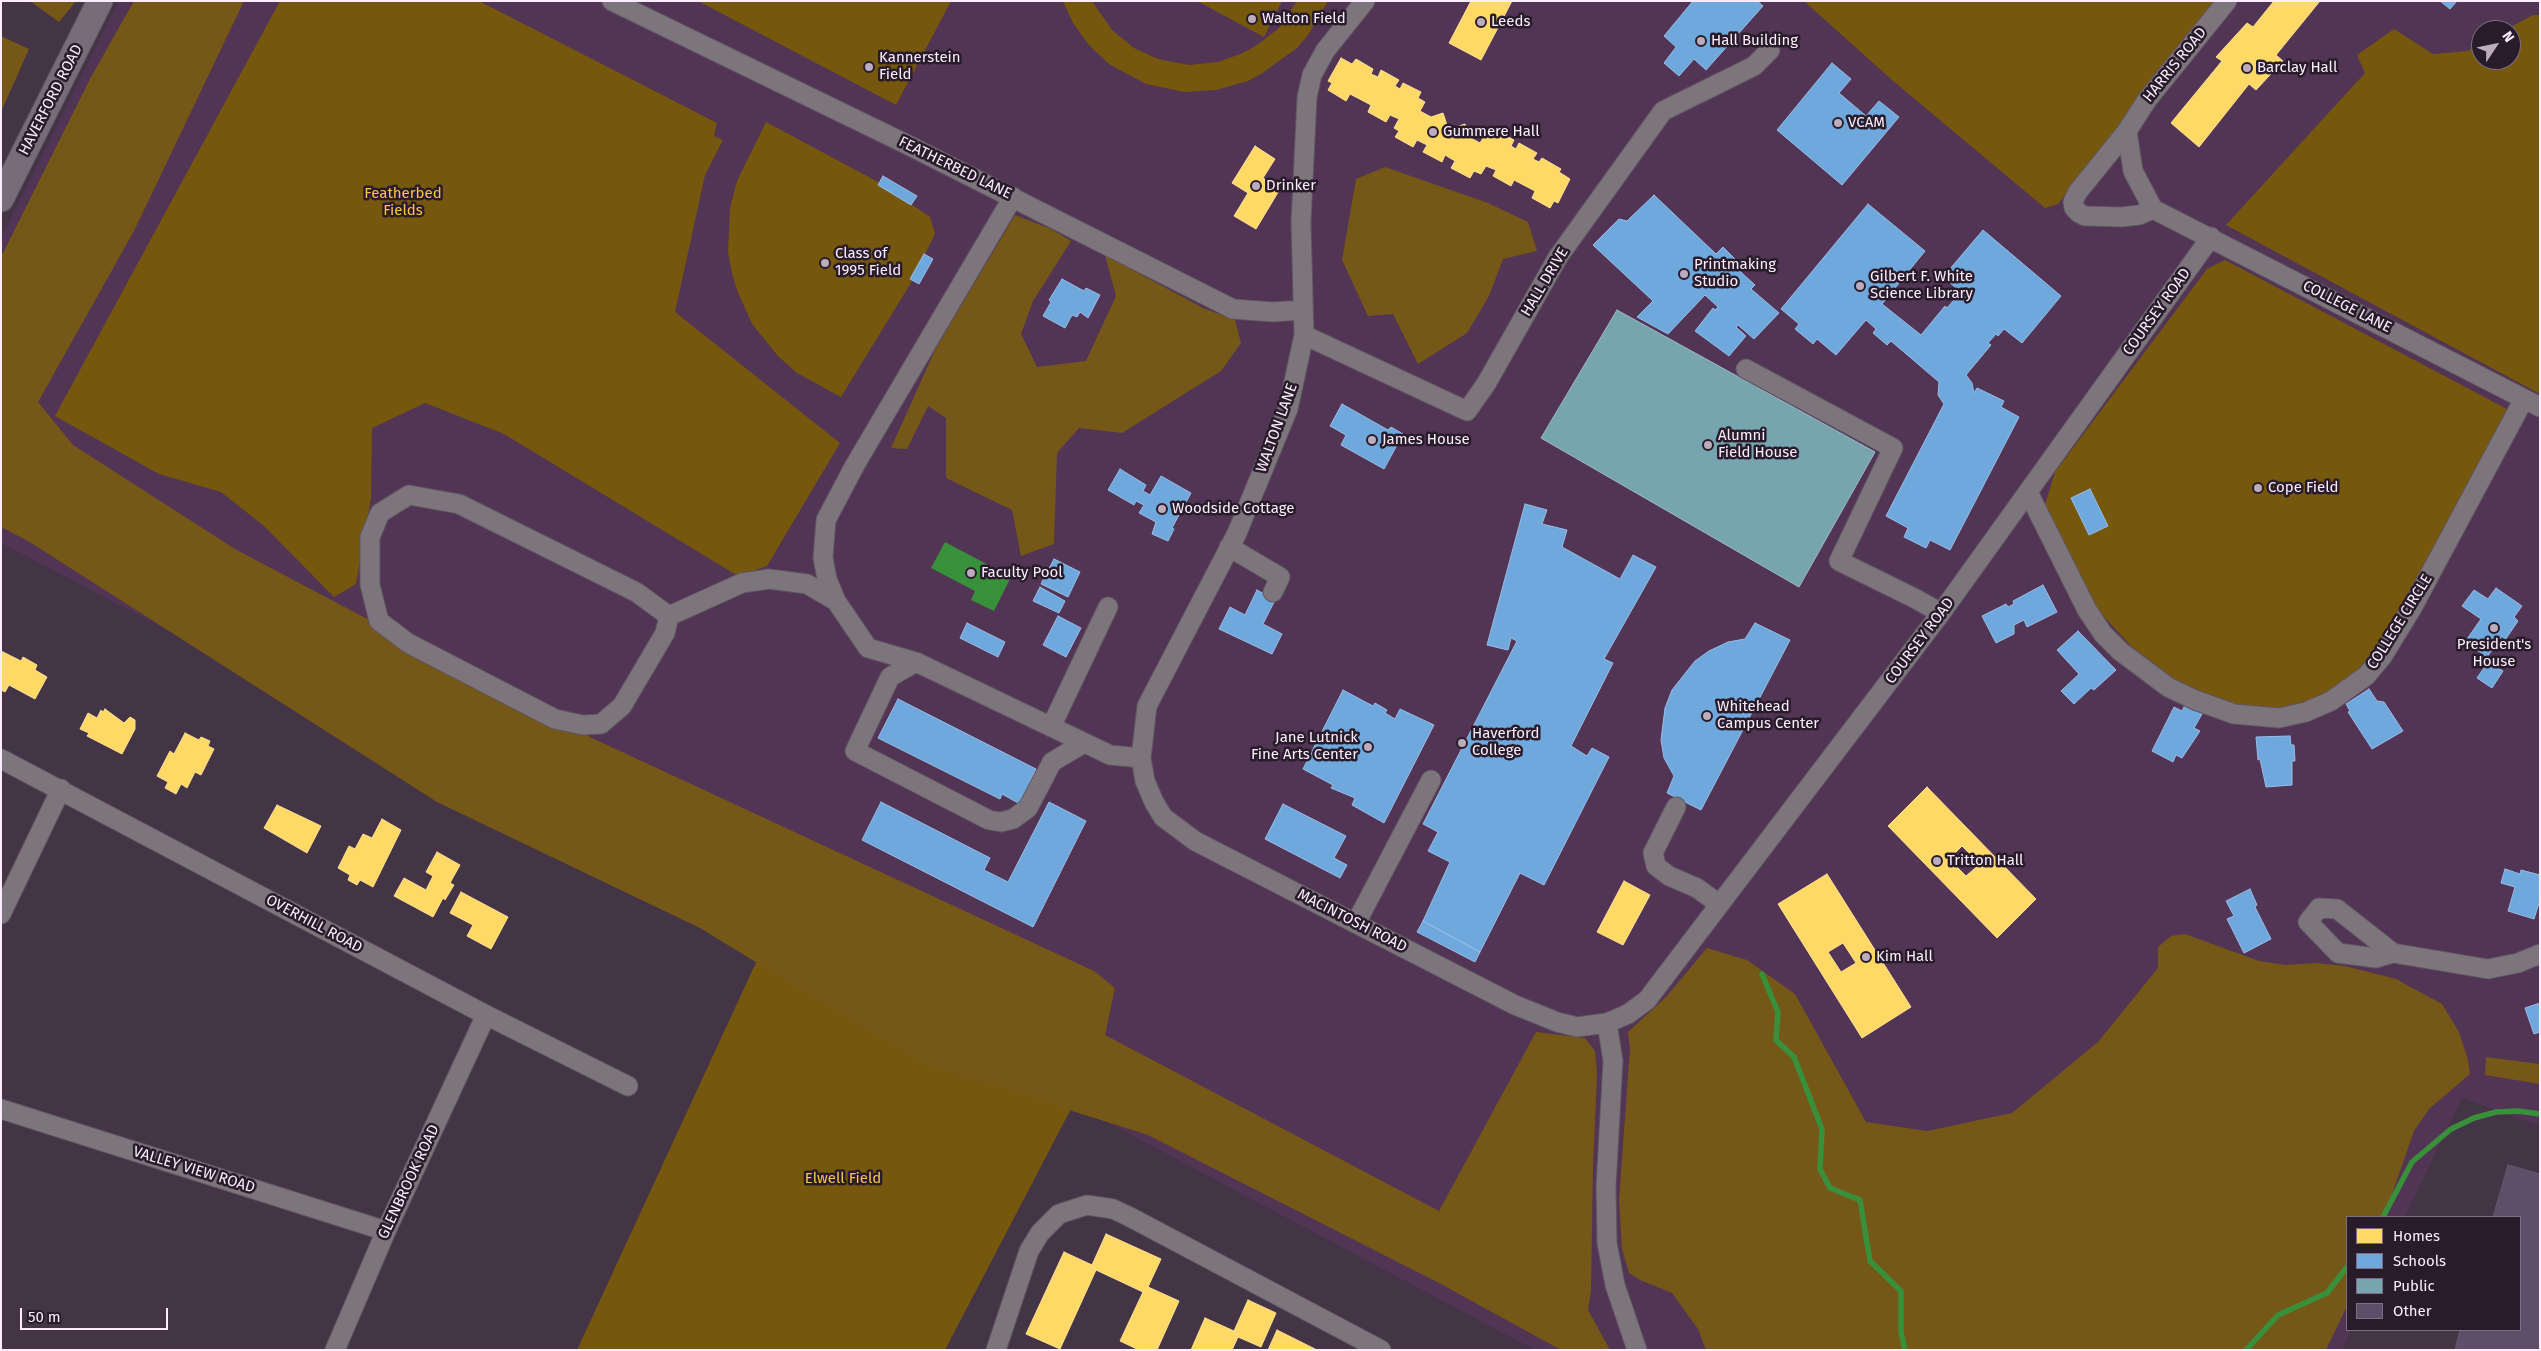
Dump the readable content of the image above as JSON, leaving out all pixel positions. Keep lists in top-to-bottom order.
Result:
{
  "streets": {
    "main road": ["HAVERFORD ROAD"],
    "street": [
      "HARRIS ROAD",
      "FEATHERBED LANE",
      "HALL DRIVE",
      "COLLEGE LANE",
      "COURSEY ROAD",
      "WALTON LANE",
      "COLLEGE CIRCLE",
      "MACINTOSH ROAD",
      "OVERHILL ROAD",
      "VALLEY VIEW ROAD",
      "GLENBROOK ROAD"
    ]
  },
  "crossings": [
    ["HARRIS ROAD", "COLLEGE LANE"],
    ["FEATHERBED LANE", "WALTON LANE"],
    ["HALL DRIVE", "WALTON LANE"],
    ["COLLEGE LANE", "COURSEY ROAD"],
    ["COLLEGE LANE", "COLLEGE CIRCLE"],
    ["COURSEY ROAD", "COLLEGE CIRCLE"],
    ["COURSEY ROAD", "MACINTOSH ROAD"],
    ["WALTON LANE", "MACINTOSH ROAD"],
    ["OVERHILL ROAD", "GLENBROOK ROAD"],
    ["VALLEY VIEW ROAD", "GLENBROOK ROAD"]
  ],
  "parks": ["Featherbed Fields", "Elwell Field"],
  "places": [
    "Walton Field",
    "Leeds",
    "Hall Building",
    "Kannerstein Field",
    "Barclay Hall",
    "VCAM",
    "Gummere Hall",
    "Drinker",
    "Class of 1995 Field",
    "Printmaking Studio",
    "Gilbert F. White Science Library",
    "James House",
    "Alumni Field House",
    "Cope Field",
    "Woodside Cottage",
    "Faculty Pool",
    "President's House",
    "Whitehead Campus Center",
    "Haverford College",
    "Jane Lutnick Fine Arts Center",
    "Tritton Hall",
    "Kim Hall"
  ],
  "legend": [
    "Homes",
    "Schools",
    "Public",
    "Other"
  ],
  "scale_bar": "50 m",
  "north": "top right"
}
